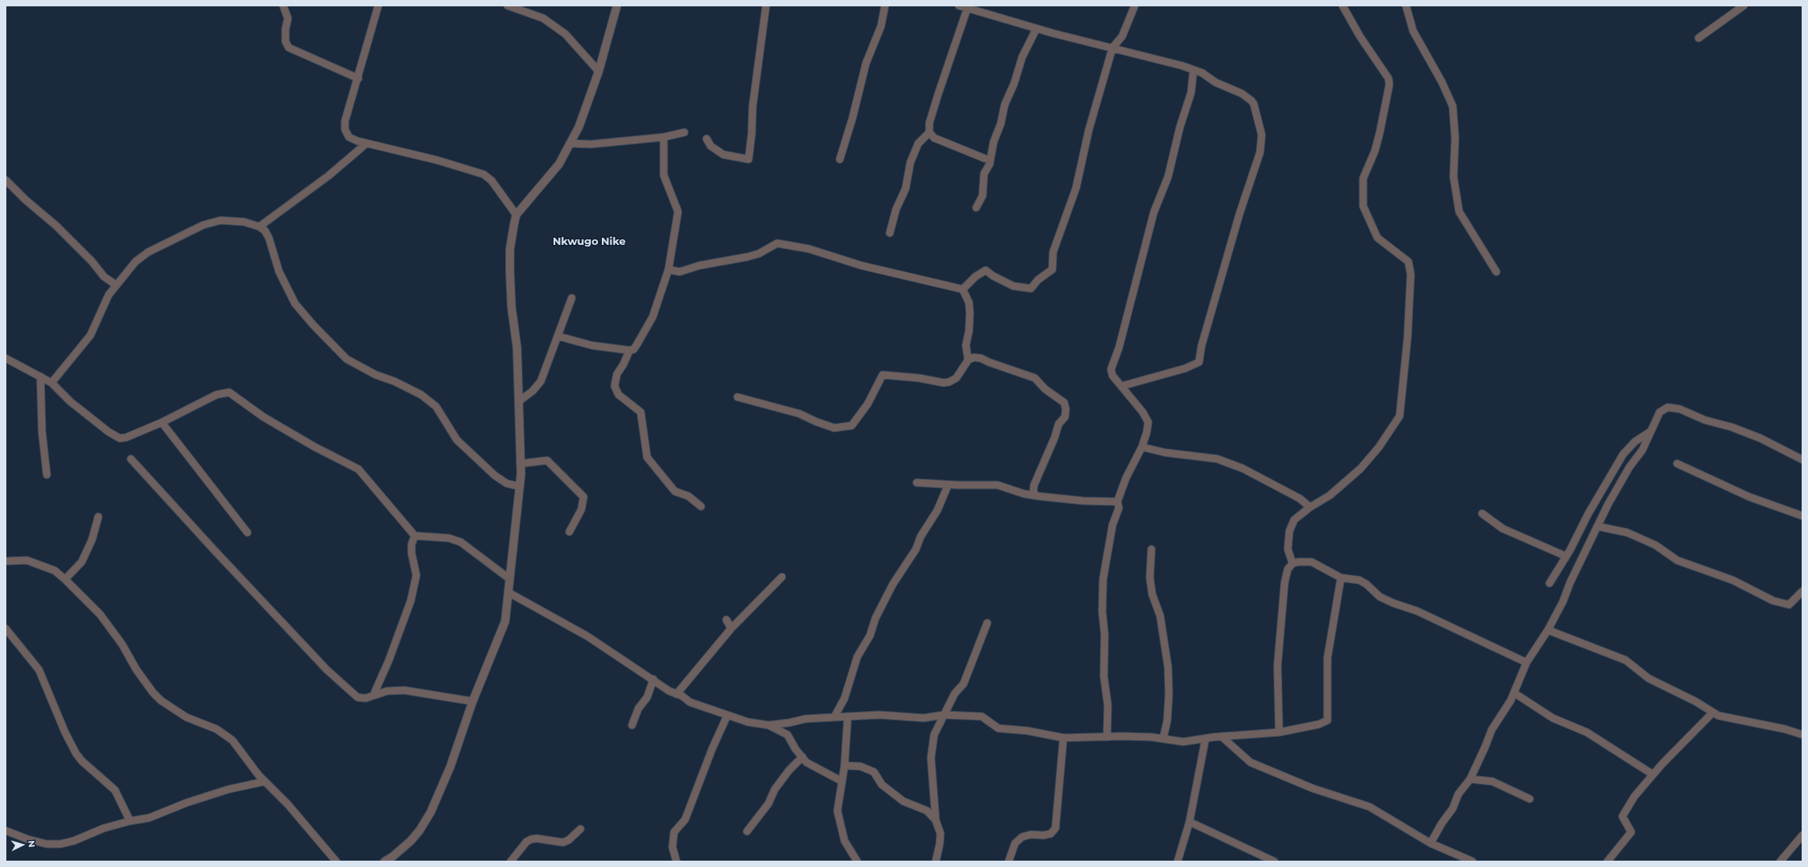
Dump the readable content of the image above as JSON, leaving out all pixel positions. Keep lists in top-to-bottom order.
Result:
{
  "districts": ["Nkwugo Nike"],
  "north": "right"
}
